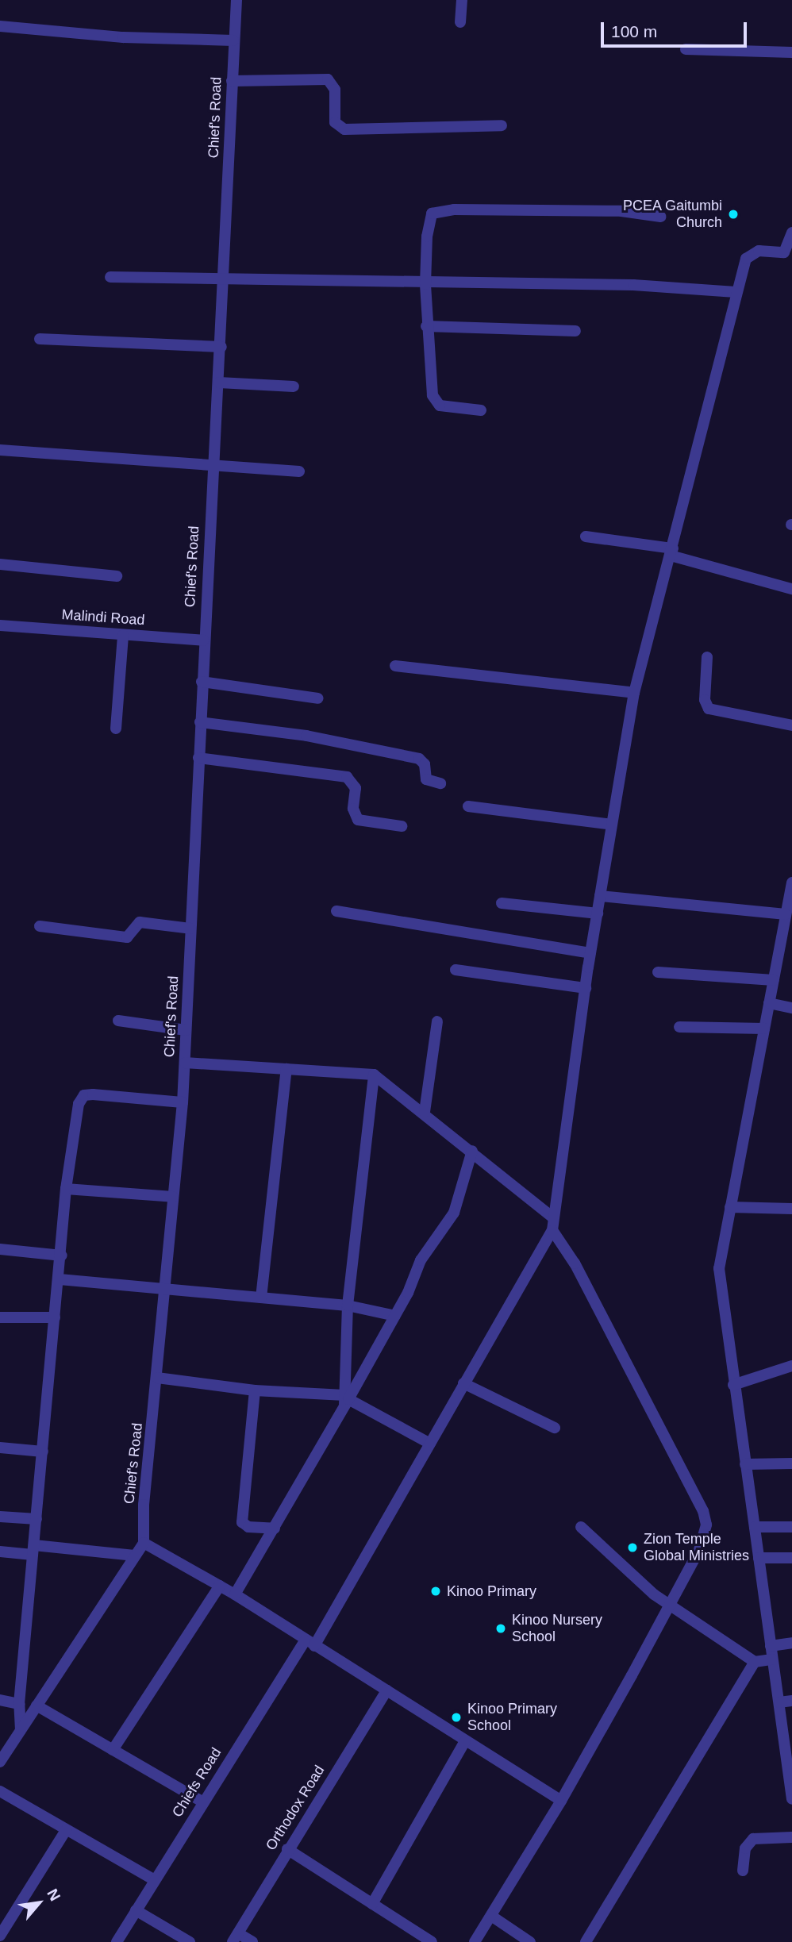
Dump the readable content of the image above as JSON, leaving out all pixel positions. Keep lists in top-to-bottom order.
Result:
{
  "streets": {
    "street": [
      "Chief's Road",
      "Malindi Road",
      "Chiefs Road",
      "Orthodox Road"
    ]
  },
  "crossings": [
    ["Chief's Road", "Malindi Road"]
  ],
  "places": [
    "PCEA Gaitumbi Church",
    "Zion Temple Global Ministries",
    "Kinoo Primary",
    "Kinoo Nursery School",
    "Kinoo Primary School"
  ],
  "scale_bar": "100 m",
  "north": "top right"
}
